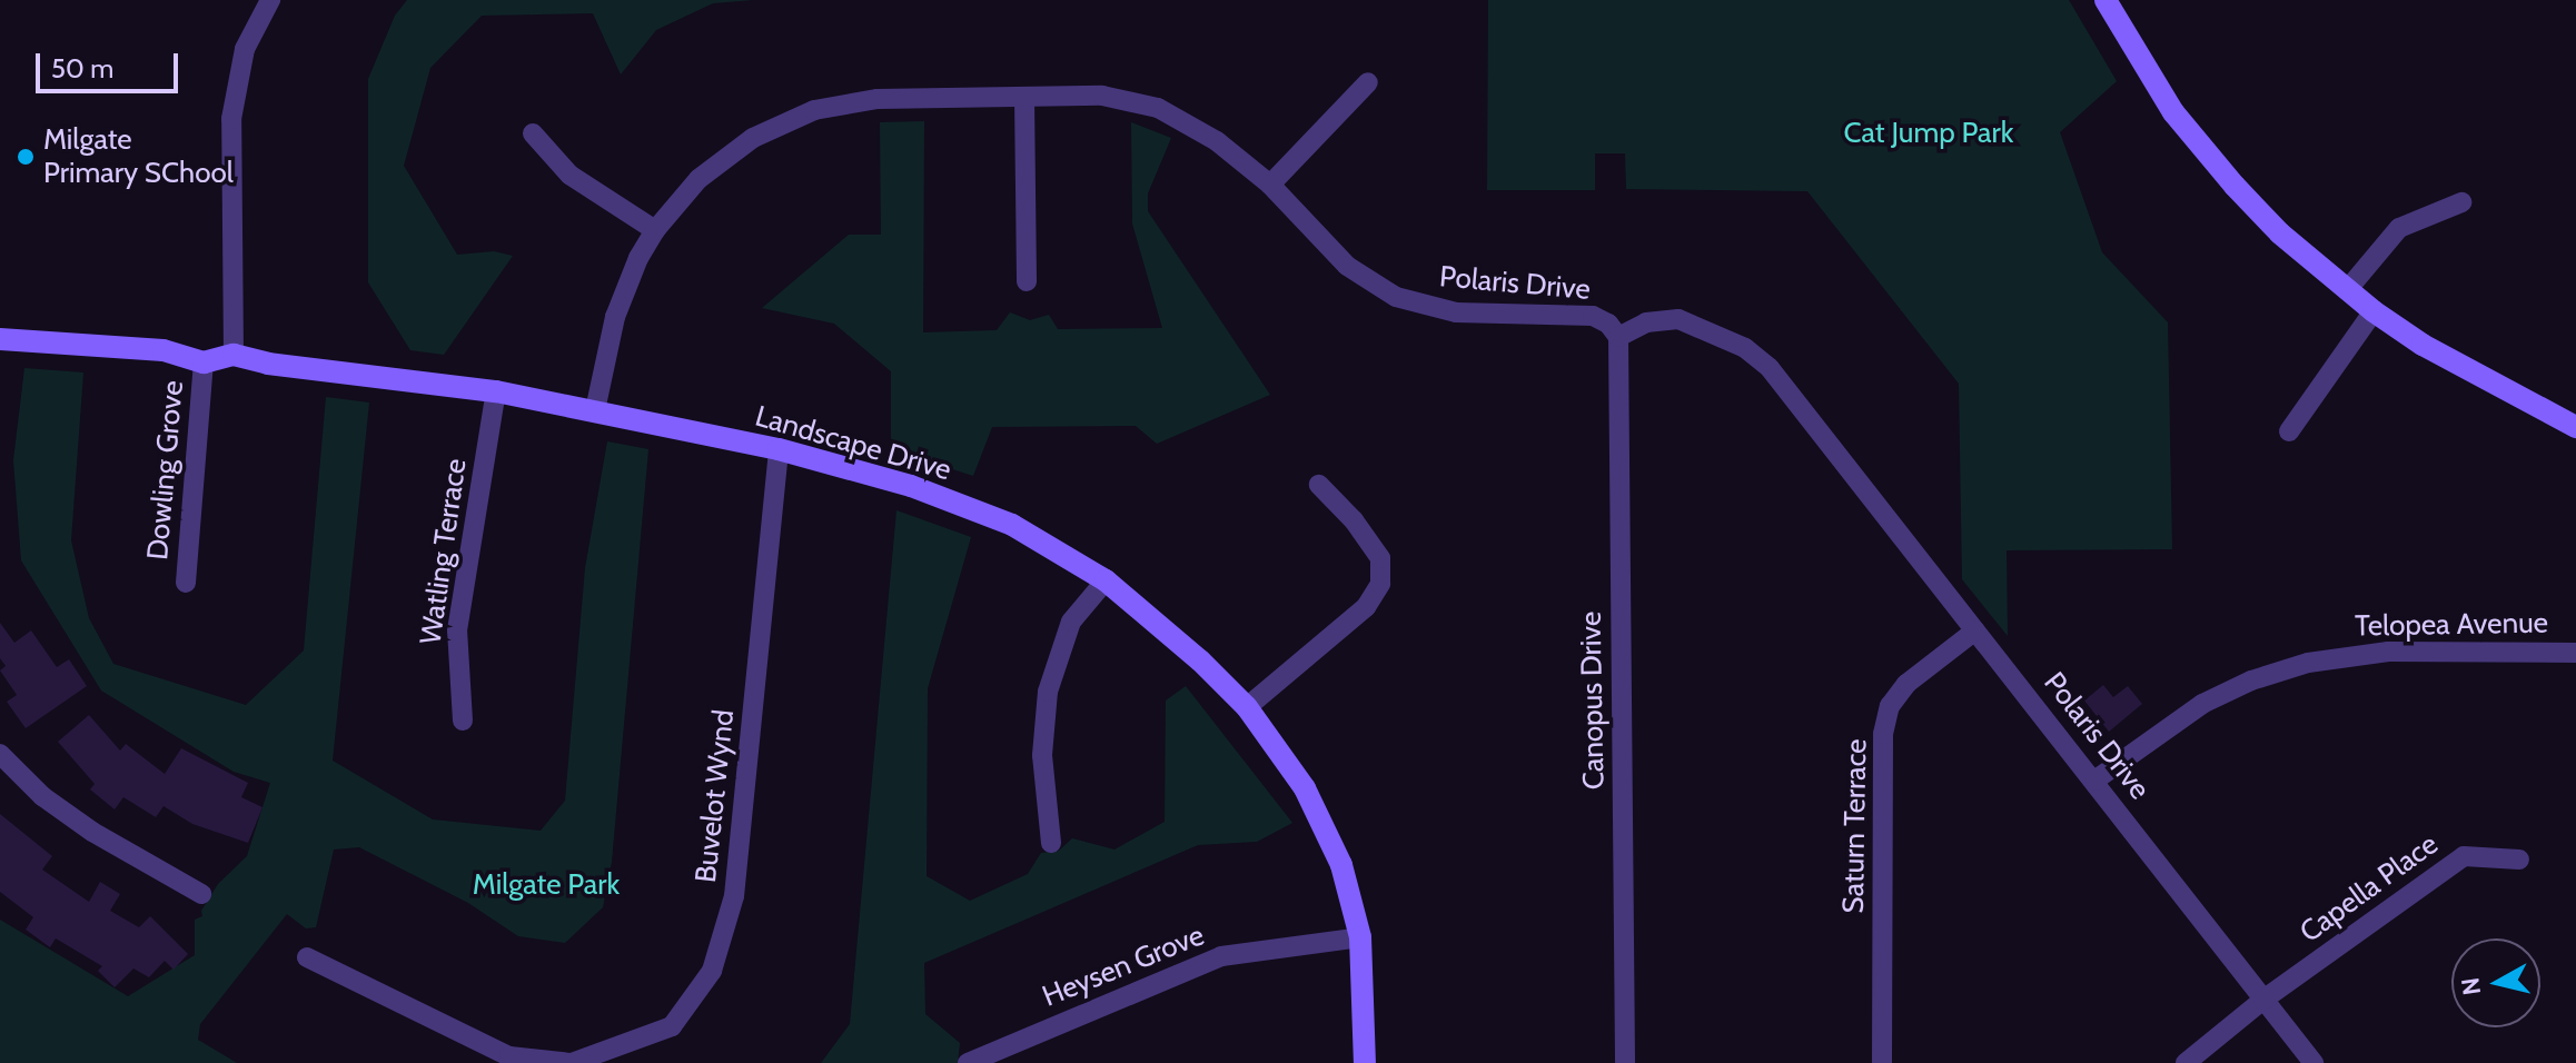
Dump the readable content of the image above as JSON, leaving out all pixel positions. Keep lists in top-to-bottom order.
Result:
{
  "streets": {
    "street": [
      "Polaris Drive",
      "Landscape Drive",
      "Dowling Grove",
      "Watling Terrace",
      "Telopea Avenue",
      "Canopus Drive",
      "Buvelot Wynd",
      "Saturn Terrace",
      "Capella Place",
      "Heysen Grove"
    ]
  },
  "crossings": [
    ["Polaris Drive", "Landscape Drive"],
    ["Polaris Drive", "Telopea Avenue"],
    ["Polaris Drive", "Canopus Drive"],
    ["Polaris Drive", "Saturn Terrace"],
    ["Polaris Drive", "Capella Place"],
    ["Landscape Drive", "Dowling Grove"],
    ["Landscape Drive", "Watling Terrace"],
    ["Landscape Drive", "Buvelot Wynd"],
    ["Landscape Drive", "Heysen Grove"]
  ],
  "parks": ["Cat Jump Park", "Milgate Park"],
  "places": ["Milgate Primary SChool"],
  "scale_bar": "50 m",
  "north": "left"
}
